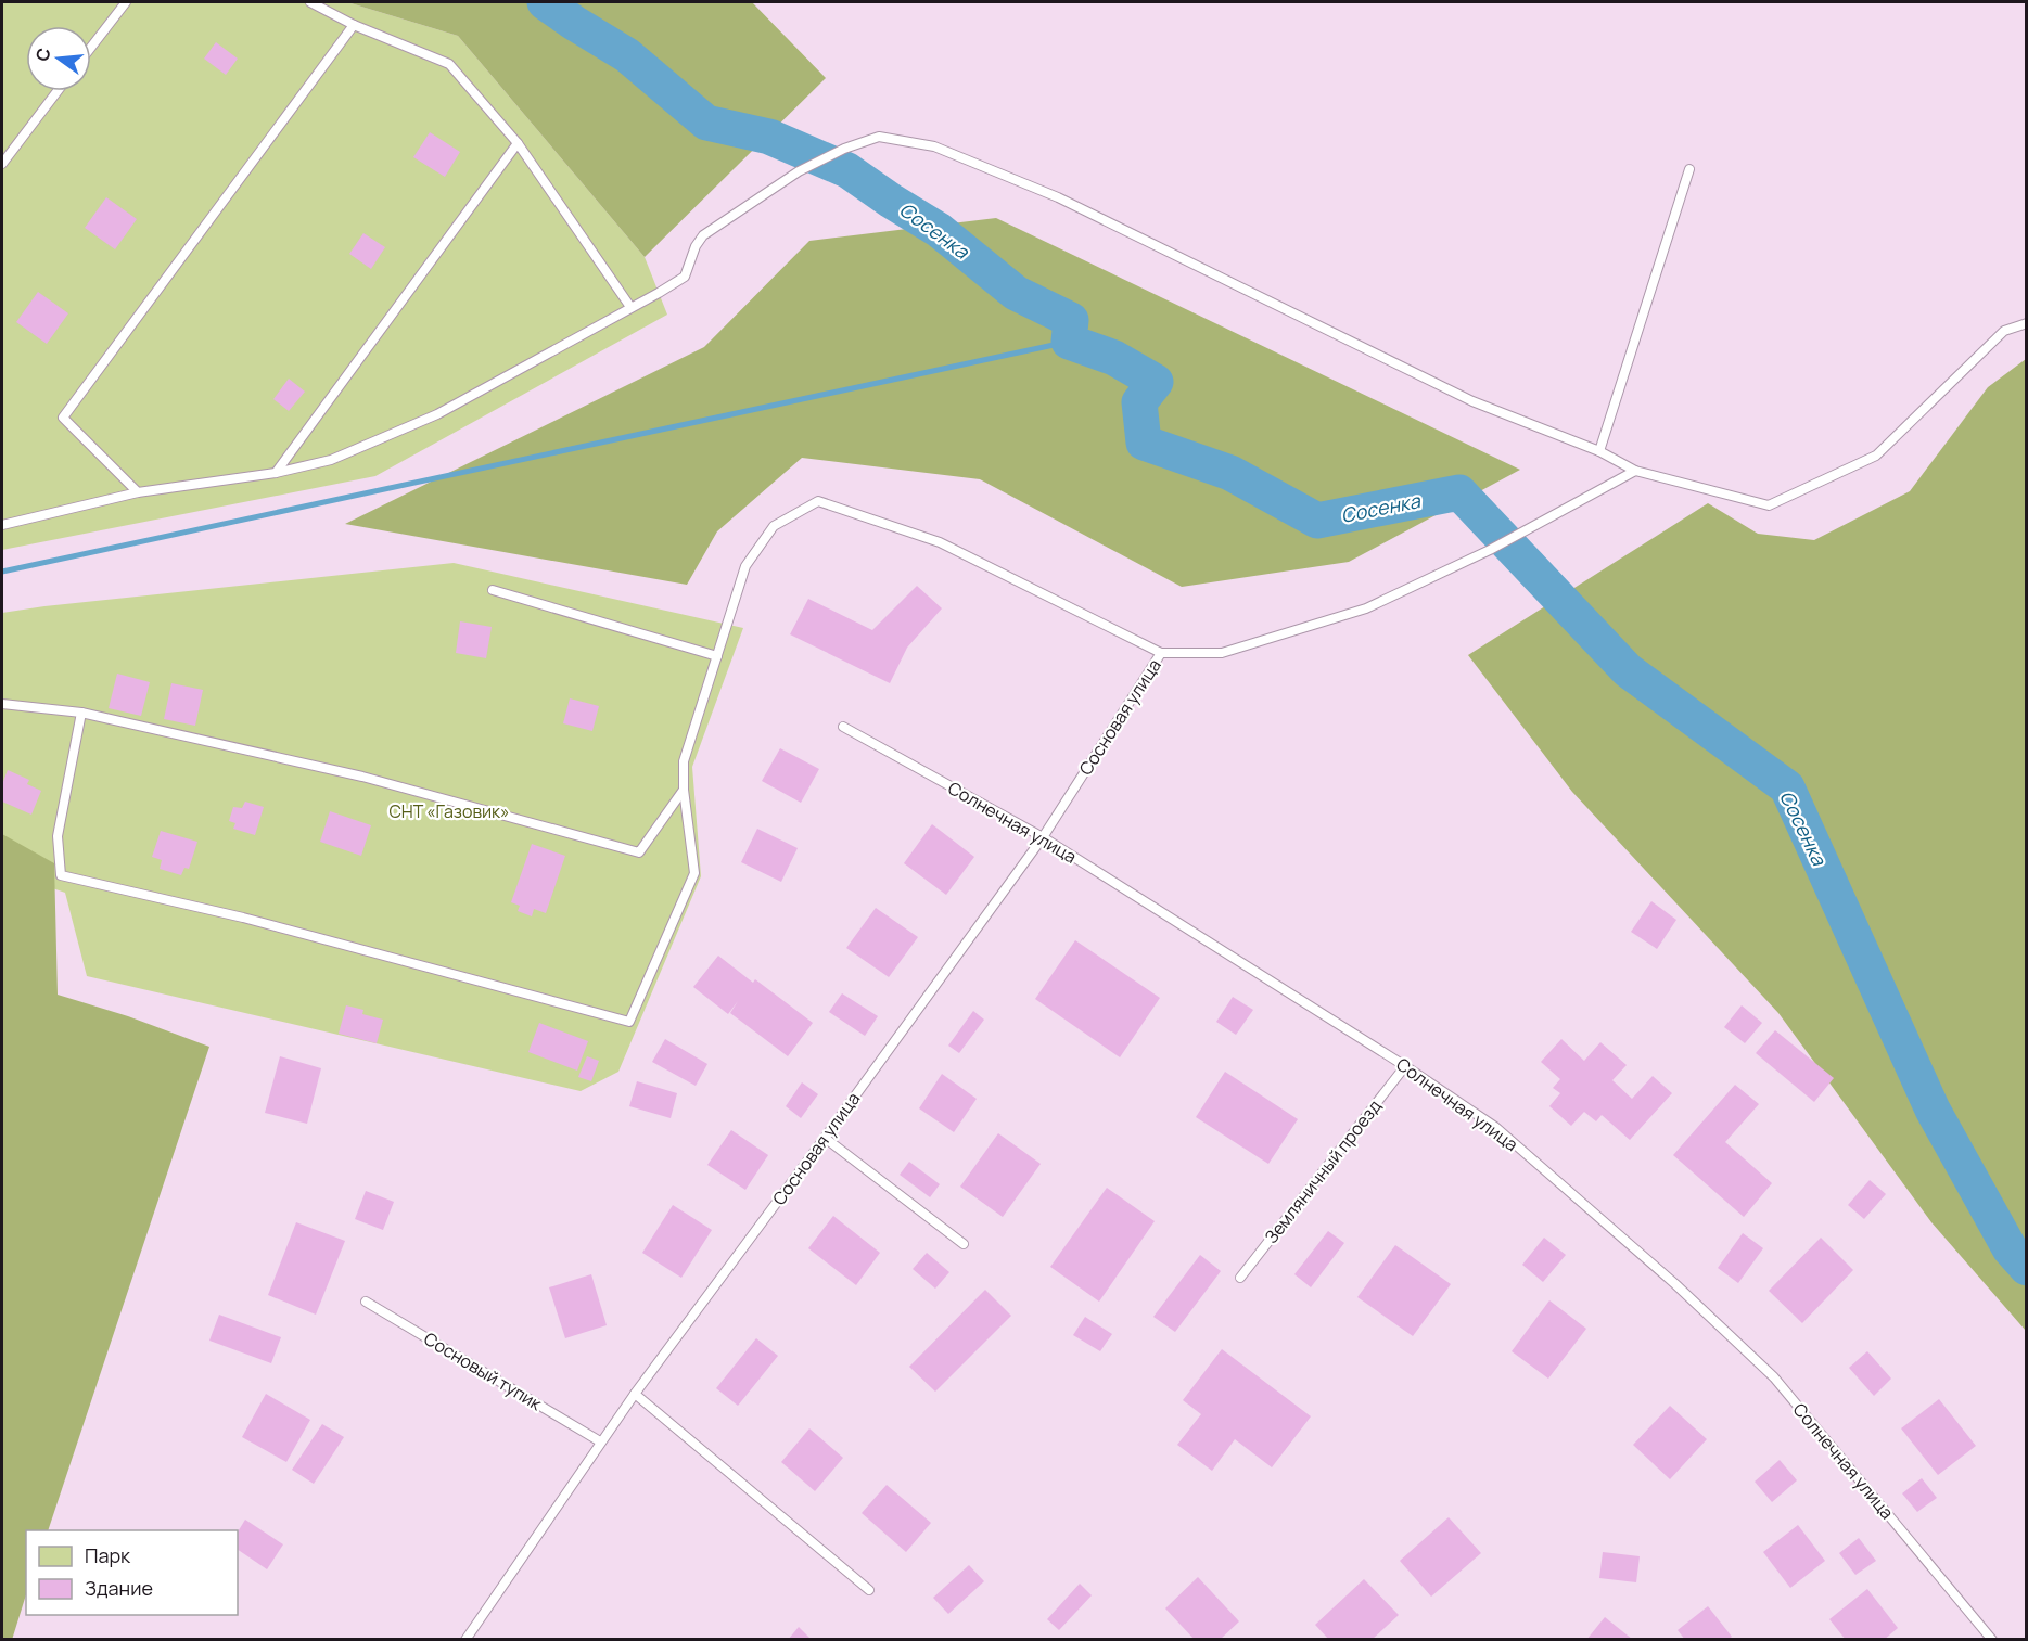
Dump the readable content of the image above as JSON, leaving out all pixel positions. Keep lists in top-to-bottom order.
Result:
{
  "streets": {
    "lane": [
      "Сосновая улица",
      "Солнечная улица",
      "Земляничный проезд",
      "Сосновый тупик"
    ]
  },
  "crossings": [
    ["Сосновая улица", "Солнечная улица"],
    ["Сосновая улица", "Сосновый тупик"],
    ["Солнечная улица", "Земляничный проезд"]
  ],
  "water": ["Сосенка"],
  "parks": ["СНТ «Газовик»"],
  "legend": ["Парк", "Здание"],
  "north": "left"
}
